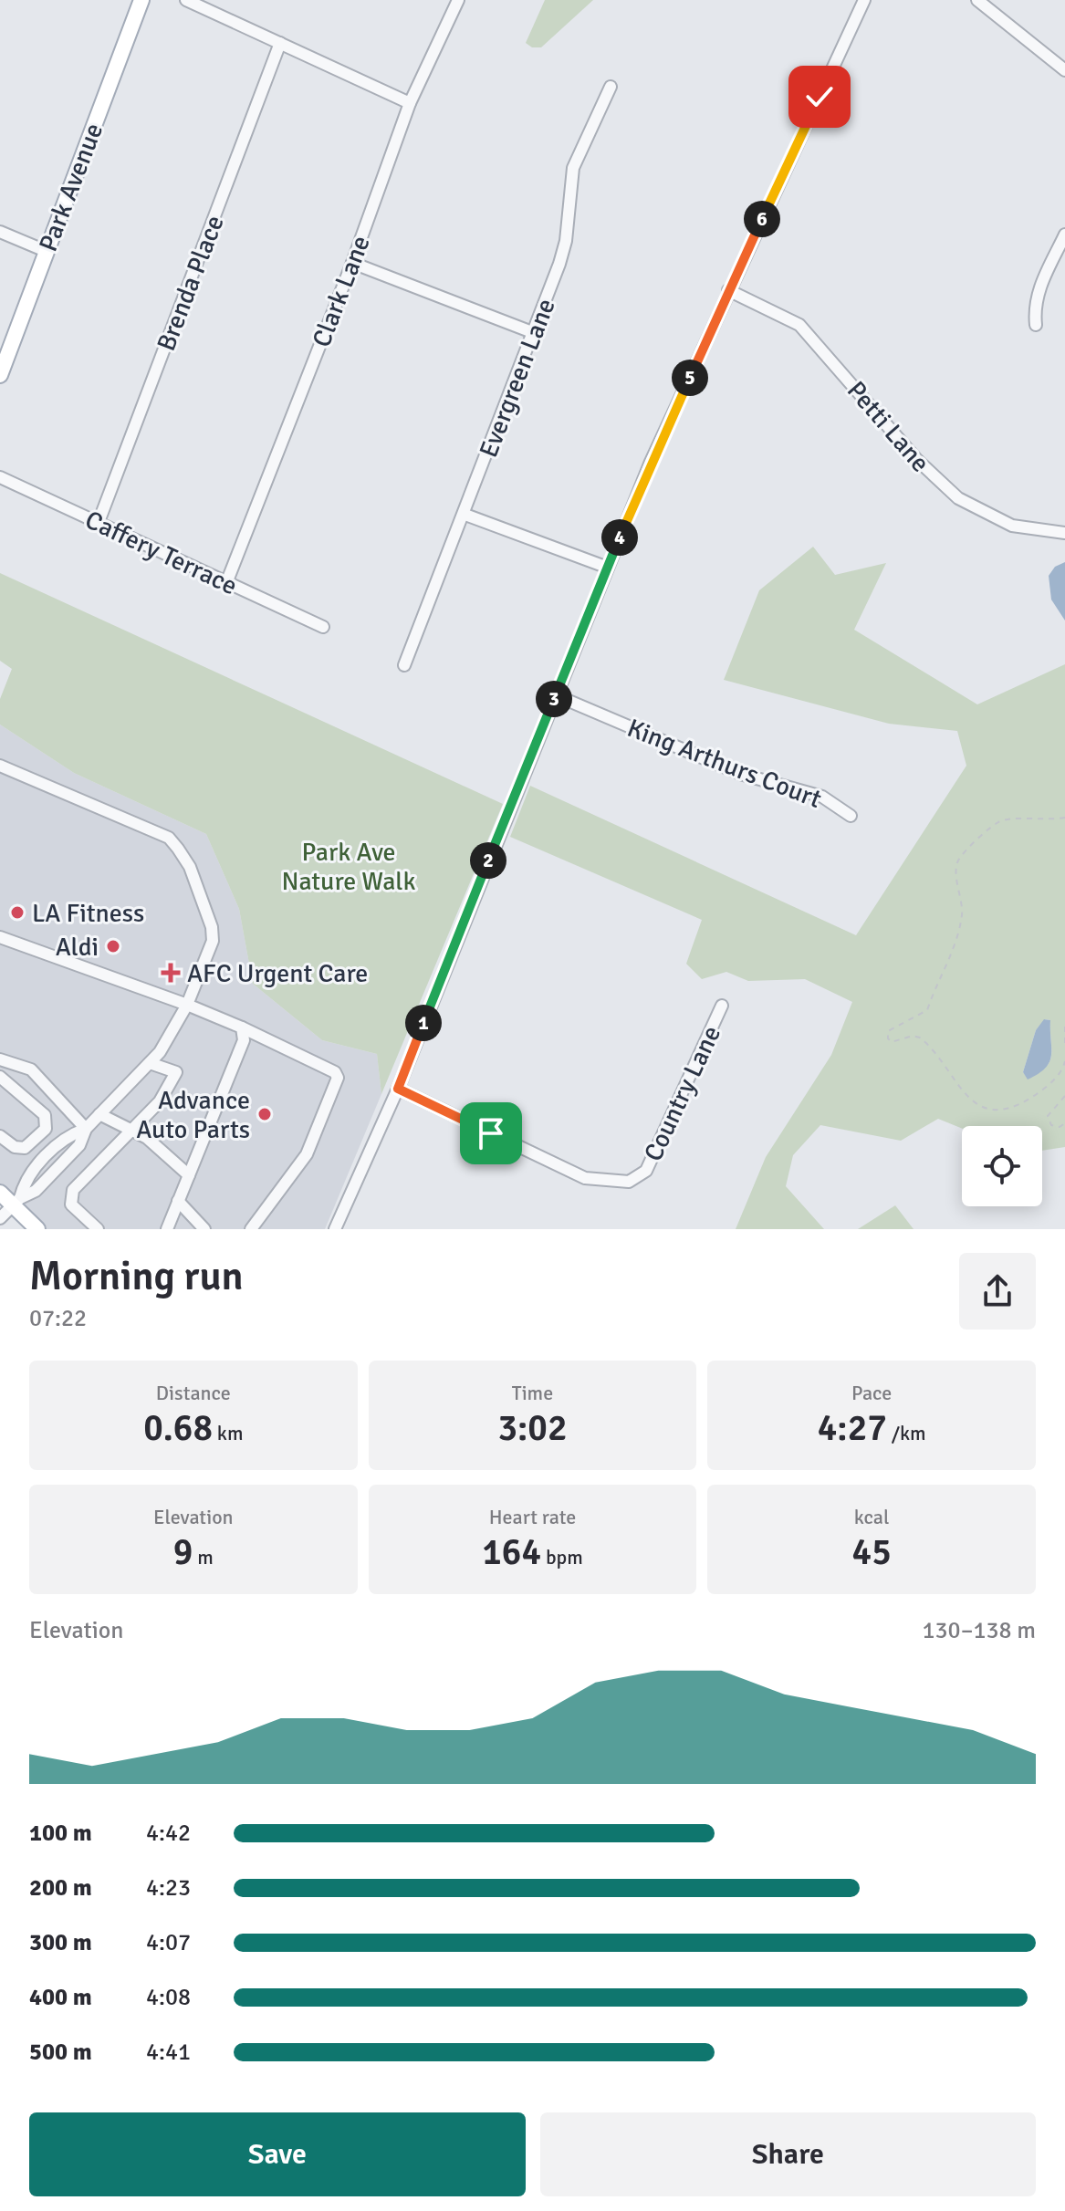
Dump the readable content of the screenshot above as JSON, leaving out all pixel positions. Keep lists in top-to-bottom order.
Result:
{
  "streets": {
    "main road": ["Park Avenue"],
    "street": [
      "Brenda Place",
      "Clark Lane",
      "Evergreen Lane",
      "Petti Lane",
      "Caffery Terrace",
      "King Arthurs Court",
      "Country Lane"
    ]
  },
  "crossings": [
    ["Brenda Place", "Caffery Terrace"],
    ["Clark Lane", "Caffery Terrace"]
  ],
  "parks": ["Park Ave Nature Walk"],
  "places": {
    "other": ["LA Fitness", "Aldi", "Advance Auto Parts"],
    "health": ["AFC Urgent Care"]
  },
  "page": {
    "pins": [
      "6",
      "5",
      "4",
      "3",
      "2",
      "1"
    ],
    "heading": ["Morning run", "07:22"],
    "stats": [
      ["Distance", "0.68 km"],
      ["Time", "3:02"],
      ["Pace", "4:27 /km"],
      ["Elevation", "9 m"],
      ["Heart rate", "164 bpm"],
      ["kcal", "45"]
    ],
    "chart": ["Elevation", "130–138 m"],
    "list": [
      {
        "name": "100 m",
        "note": "4:42"
      },
      {
        "name": "200 m",
        "note": "4:23"
      },
      {
        "name": "300 m",
        "note": "4:07"
      },
      {
        "name": "400 m",
        "note": "4:08"
      },
      {
        "name": "500 m",
        "note": "4:41"
      }
    ],
    "buttons": ["Save", "Share"]
  }
}
